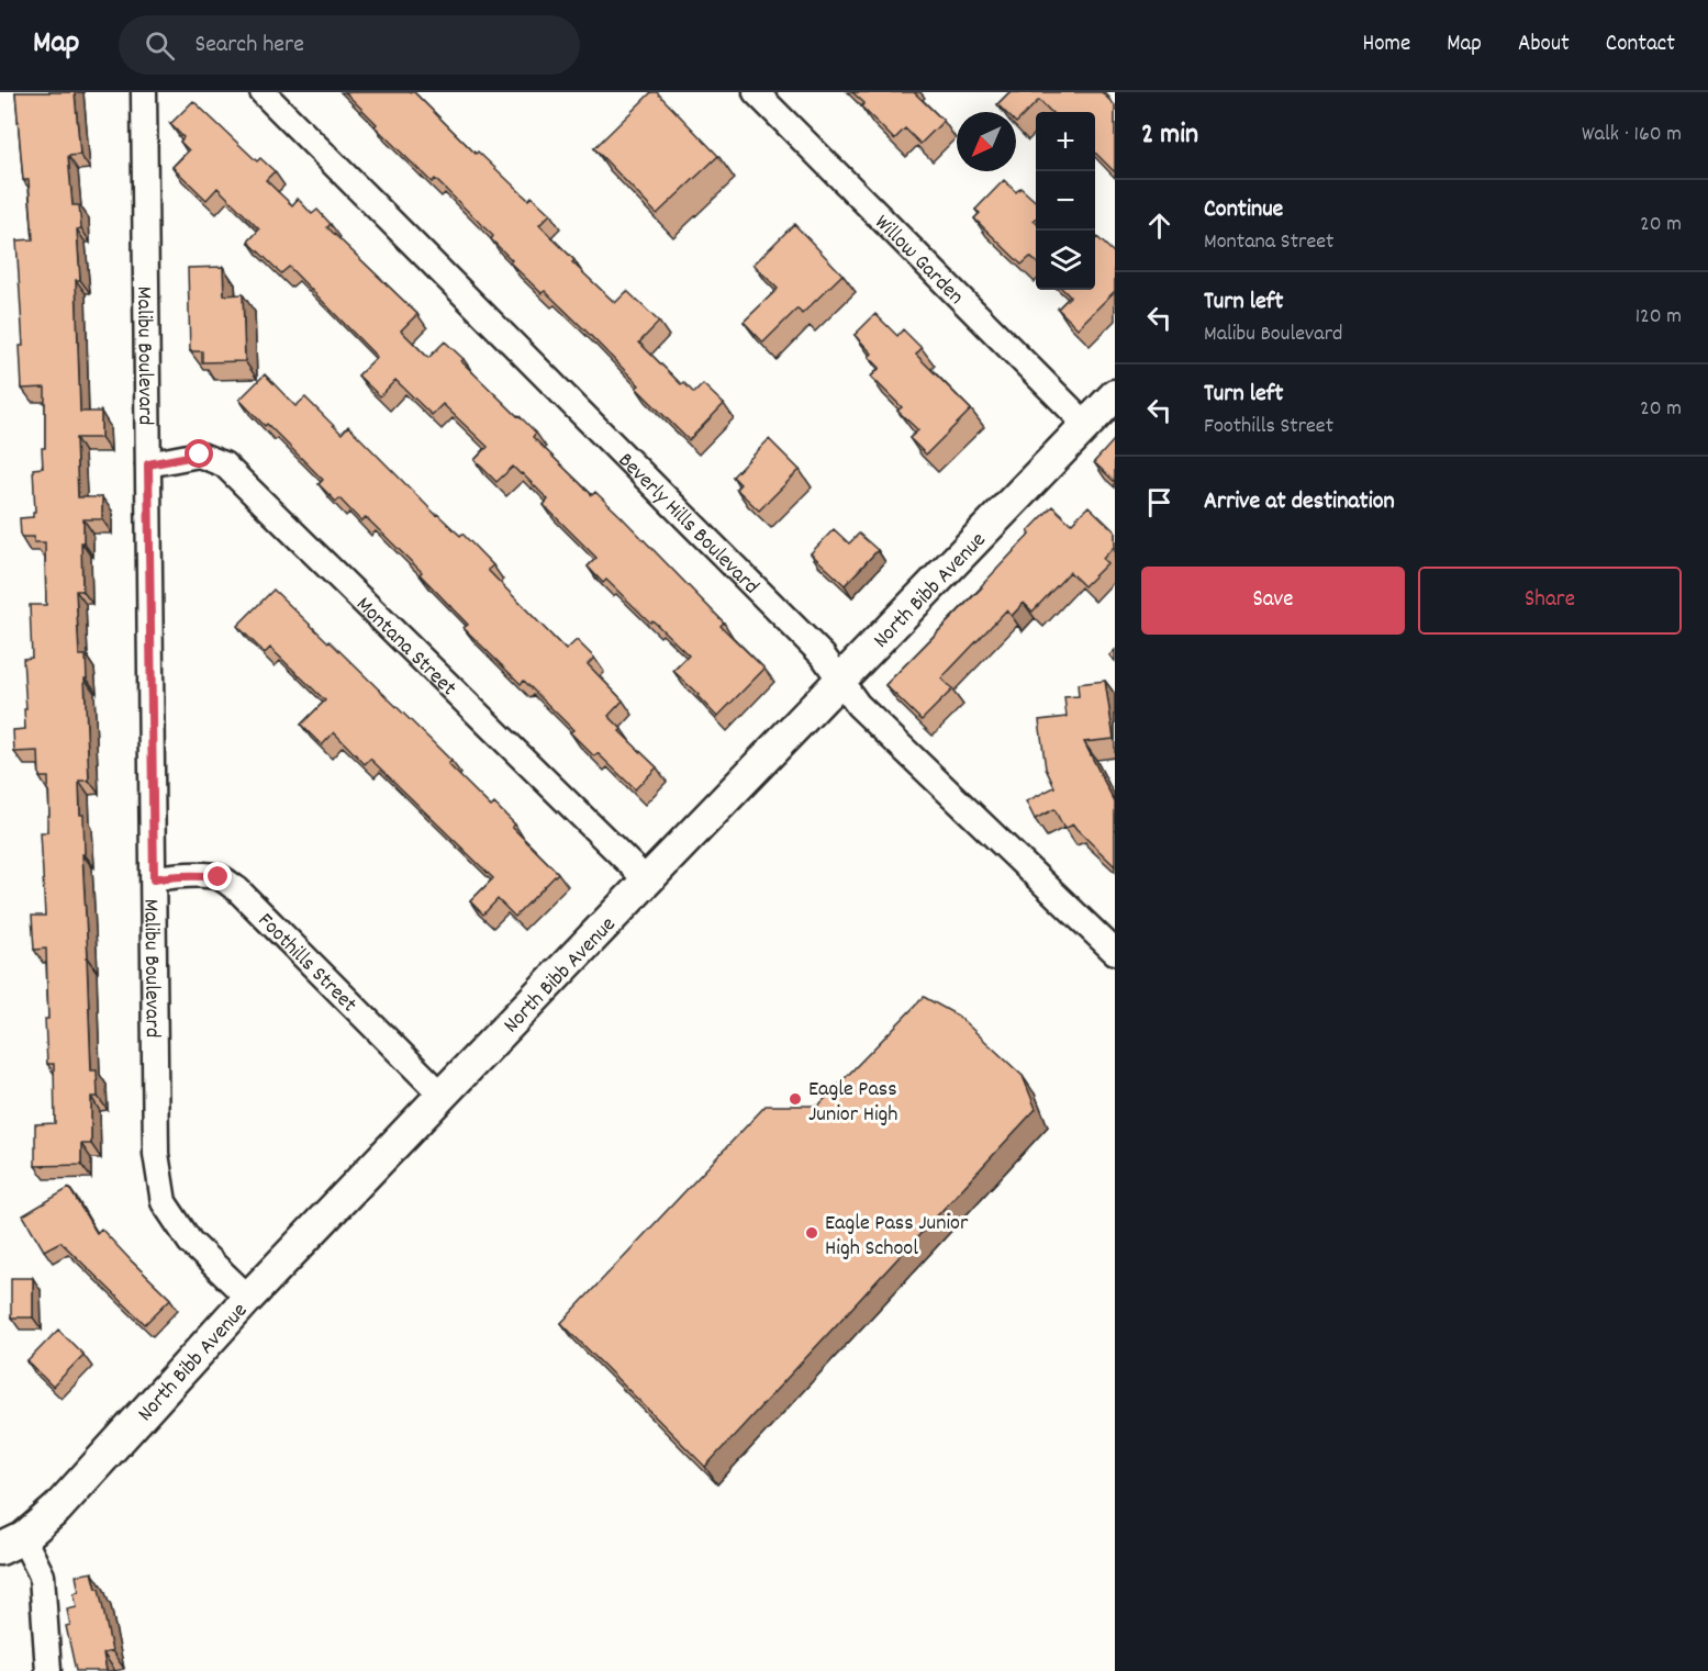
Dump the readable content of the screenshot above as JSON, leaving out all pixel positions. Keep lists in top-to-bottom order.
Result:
{
  "streets": {
    "main road": ["North Bibb Avenue"],
    "street": [
      "Willow Garden",
      "Malibu Boulevard",
      "Beverly Hills Boulevard",
      "Montana Street",
      "Foothills Street"
    ]
  },
  "crossings": [
    ["Willow Garden", "North Bibb Avenue"],
    ["Malibu Boulevard", "North Bibb Avenue"],
    ["Malibu Boulevard", "Montana Street"],
    ["Malibu Boulevard", "Foothills Street"],
    ["Beverly Hills Boulevard", "North Bibb Avenue"],
    ["North Bibb Avenue", "Montana Street"],
    ["North Bibb Avenue", "Foothills Street"]
  ],
  "places": ["Eagle Pass Junior High", "Eagle Pass Junior High School"],
  "north": "bottom left",
  "page": {
    "header": "Map",
    "search": "Search here",
    "nav": [
      "Home",
      "Map",
      "About",
      "Contact"
    ],
    "heading": ["2 min", "Walk · 160 m"],
    "map_buttons": ["+", "−"],
    "list": [
      ["Continue", "Montana Street", "20 m"],
      ["Turn left", "Malibu Boulevard", "120 m"],
      ["Turn left", "Foothills Street", "20 m"],
      "Arrive at destination"
    ],
    "buttons": ["Save", "Share"]
  }
}
